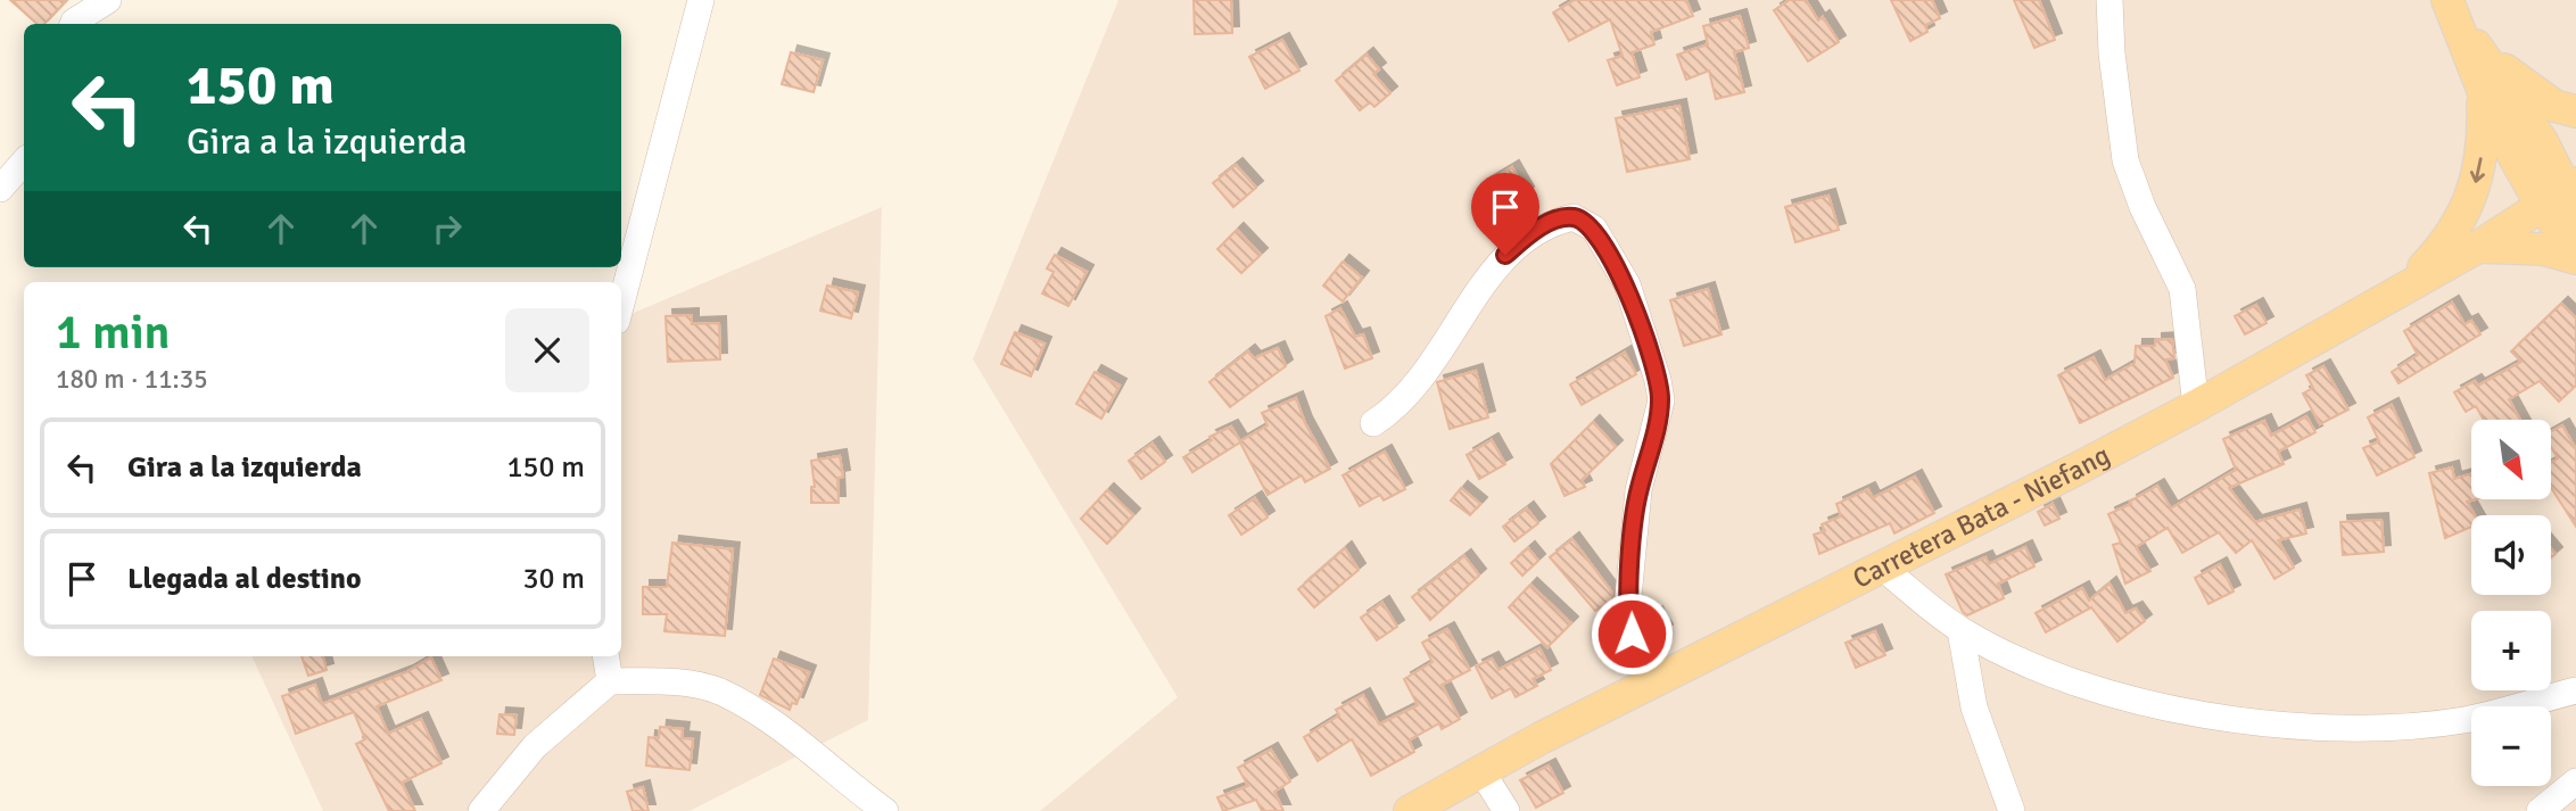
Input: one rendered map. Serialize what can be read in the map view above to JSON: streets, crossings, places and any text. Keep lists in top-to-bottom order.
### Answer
{
  "streets": {
    "main road": ["Carretera Bata - Niefang"]
  },
  "north": "bottom right",
  "page": {
    "turn": ["150 m", "Gira a la izquierda"],
    "heading": ["1 min", "180 m · 11:35"],
    "list": [
      {
        "name": "Gira a la izquierda",
        "value": "150 m"
      },
      {
        "name": "Llegada al destino",
        "value": "30 m"
      }
    ],
    "map_buttons": ["+", "−"]
  }
}
